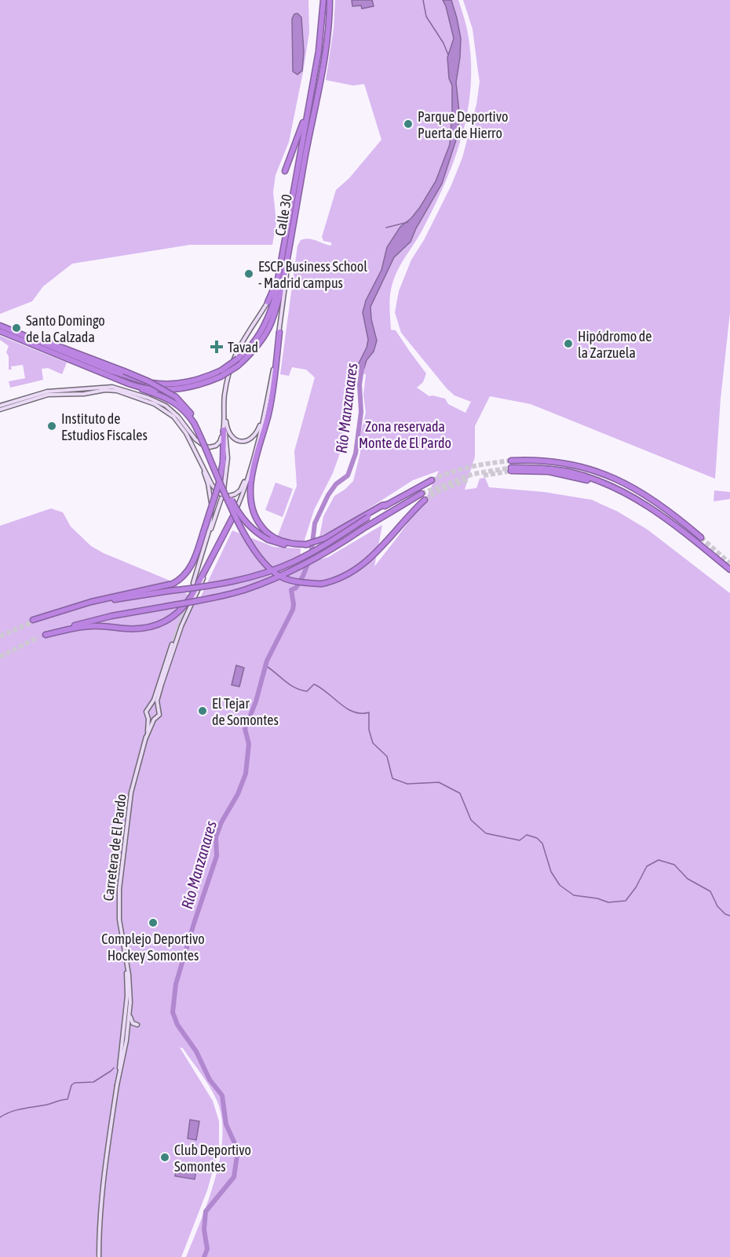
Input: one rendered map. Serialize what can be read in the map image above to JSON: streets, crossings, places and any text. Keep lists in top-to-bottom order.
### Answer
{
  "streets": {
    "highway": ["Calle 30"],
    "street": ["Carretera de El Pardo"]
  },
  "water": ["Río Manzanares"],
  "parks": ["Zona reservada Monte de El Pardo"],
  "places": {
    "other": [
      "Parque Deportivo Puerta de Hierro",
      "ESCP Business School - Madrid campus",
      "Santo Domingo de la Calzada",
      "Hipódromo de la Zarzuela",
      "Instituto de Estudios Fiscales",
      "El Tejar de Somontes",
      "Complejo Deportivo Hockey Somontes",
      "Club Deportivo Somontes"
    ],
    "health": ["Tavad"]
  }
}
